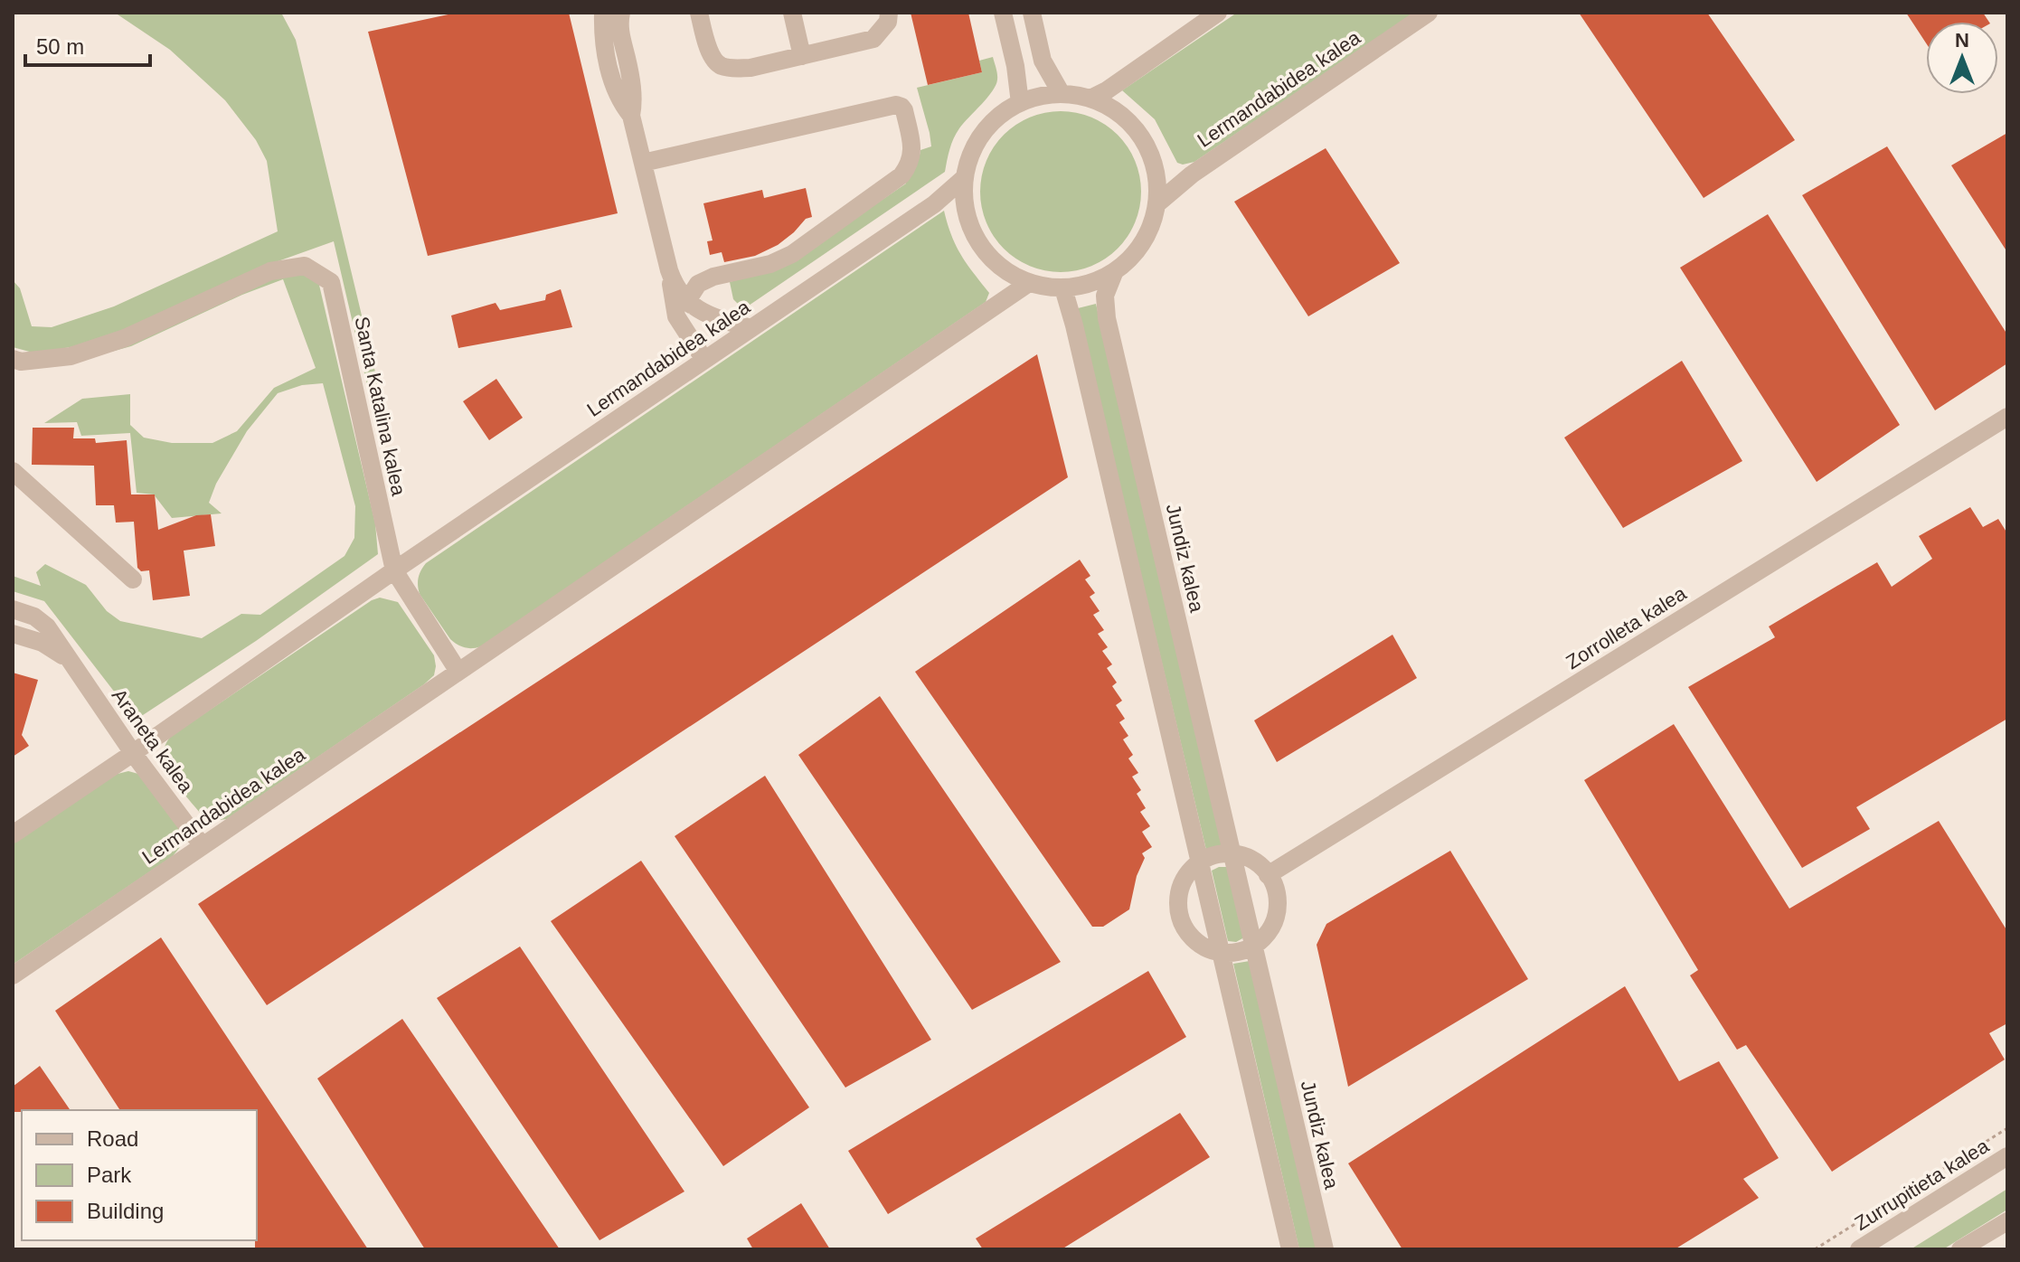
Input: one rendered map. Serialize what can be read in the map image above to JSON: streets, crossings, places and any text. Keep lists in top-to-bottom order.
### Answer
{
  "streets": {
    "street": [
      "Lermandabidea kalea",
      "Santa Katalina kalea",
      "Jundiz kalea",
      "Zorrolleta kalea",
      "Araneta kalea",
      "Zurrupitieta kalea"
    ]
  },
  "crossings": [
    ["Lermandabidea kalea", "Santa Katalina kalea"],
    ["Lermandabidea kalea", "Jundiz kalea"],
    ["Lermandabidea kalea", "Araneta kalea"]
  ],
  "legend": ["Road", "Park", "Building"],
  "scale_bar": "50 m",
  "north": "top"
}
